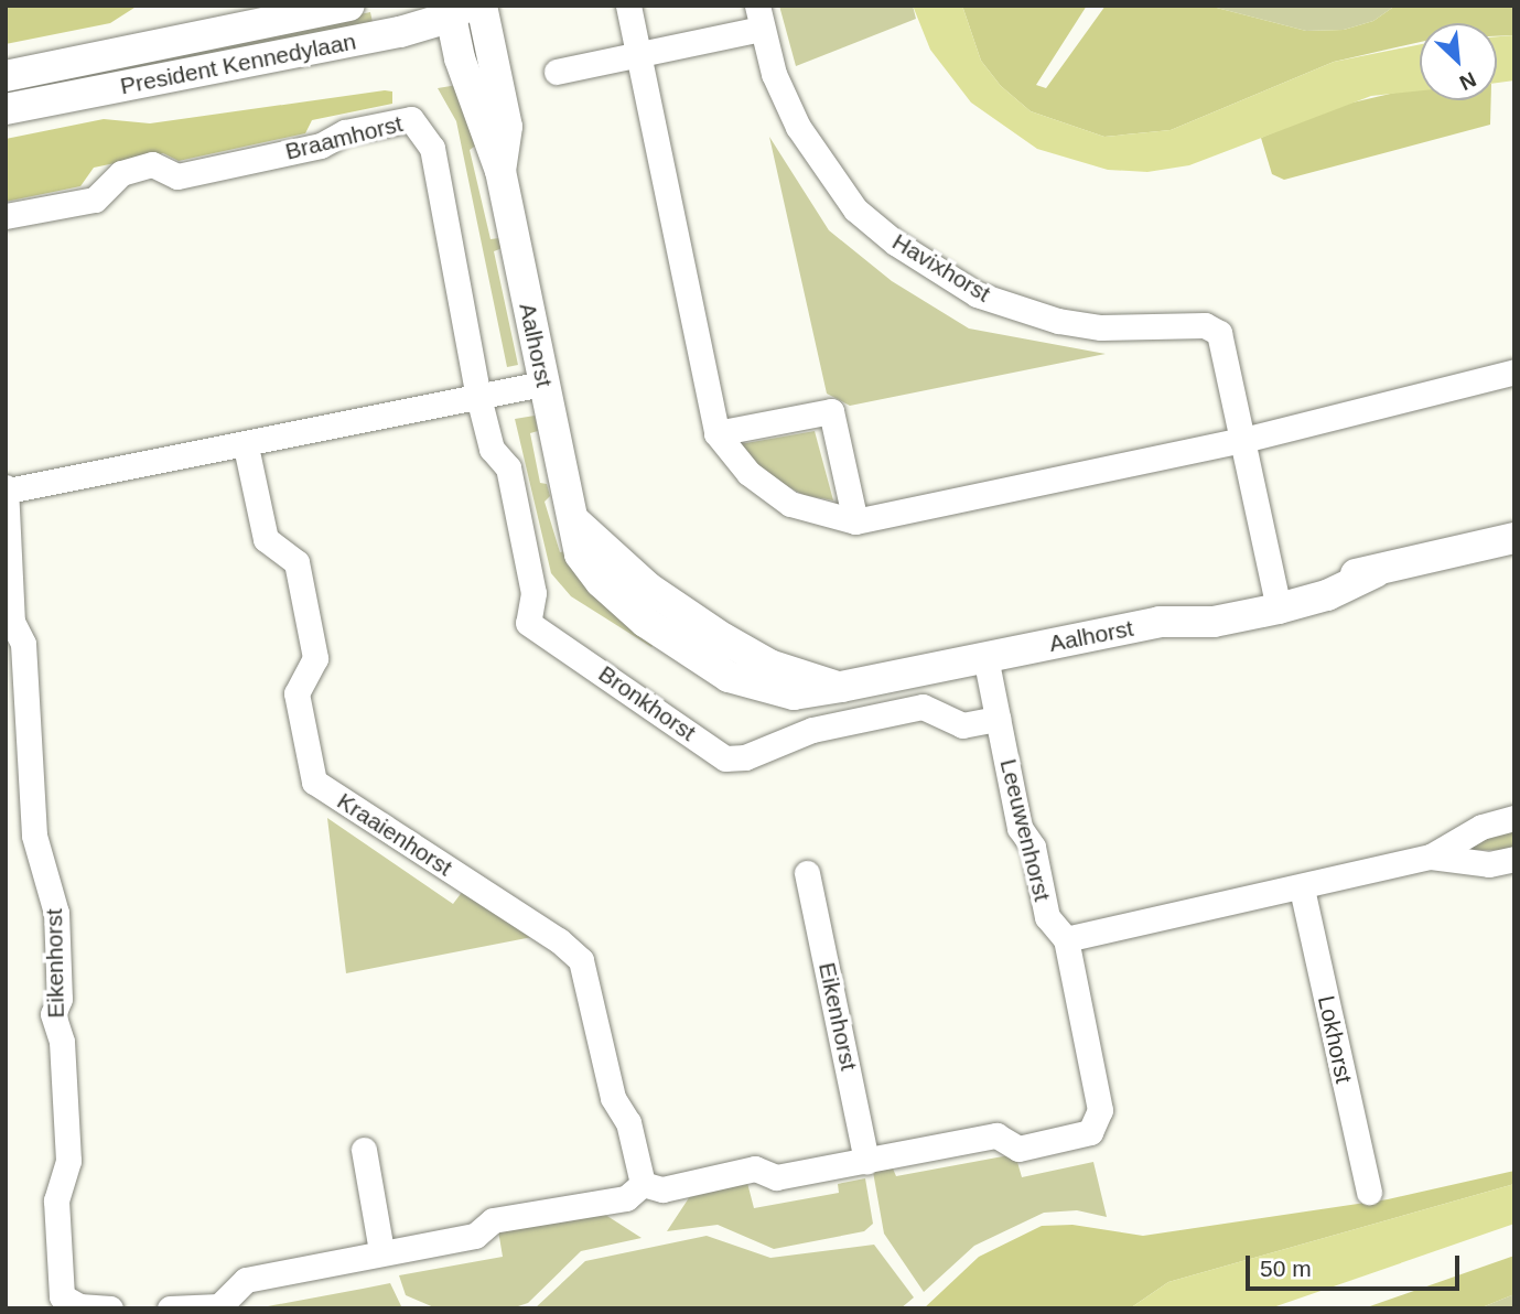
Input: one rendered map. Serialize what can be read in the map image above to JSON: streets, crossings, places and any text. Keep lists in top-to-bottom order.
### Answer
{
  "streets": {
    "street": [
      "President Kennedylaan",
      "Braamhorst",
      "Havixhorst",
      "Aalhorst",
      "Bronkhorst",
      "Leeuwenhorst",
      "Kraaienhorst",
      "Eikenhorst",
      "Lokhorst"
    ]
  },
  "crossings": [
    ["President Kennedylaan", "Aalhorst"],
    ["Braamhorst", "Bronkhorst"],
    ["Havixhorst", "Aalhorst"],
    ["Aalhorst", "Leeuwenhorst"],
    ["Bronkhorst", "Leeuwenhorst"],
    ["Leeuwenhorst", "Eikenhorst"]
  ],
  "scale_bar": "50 m",
  "north": "bottom right"
}
